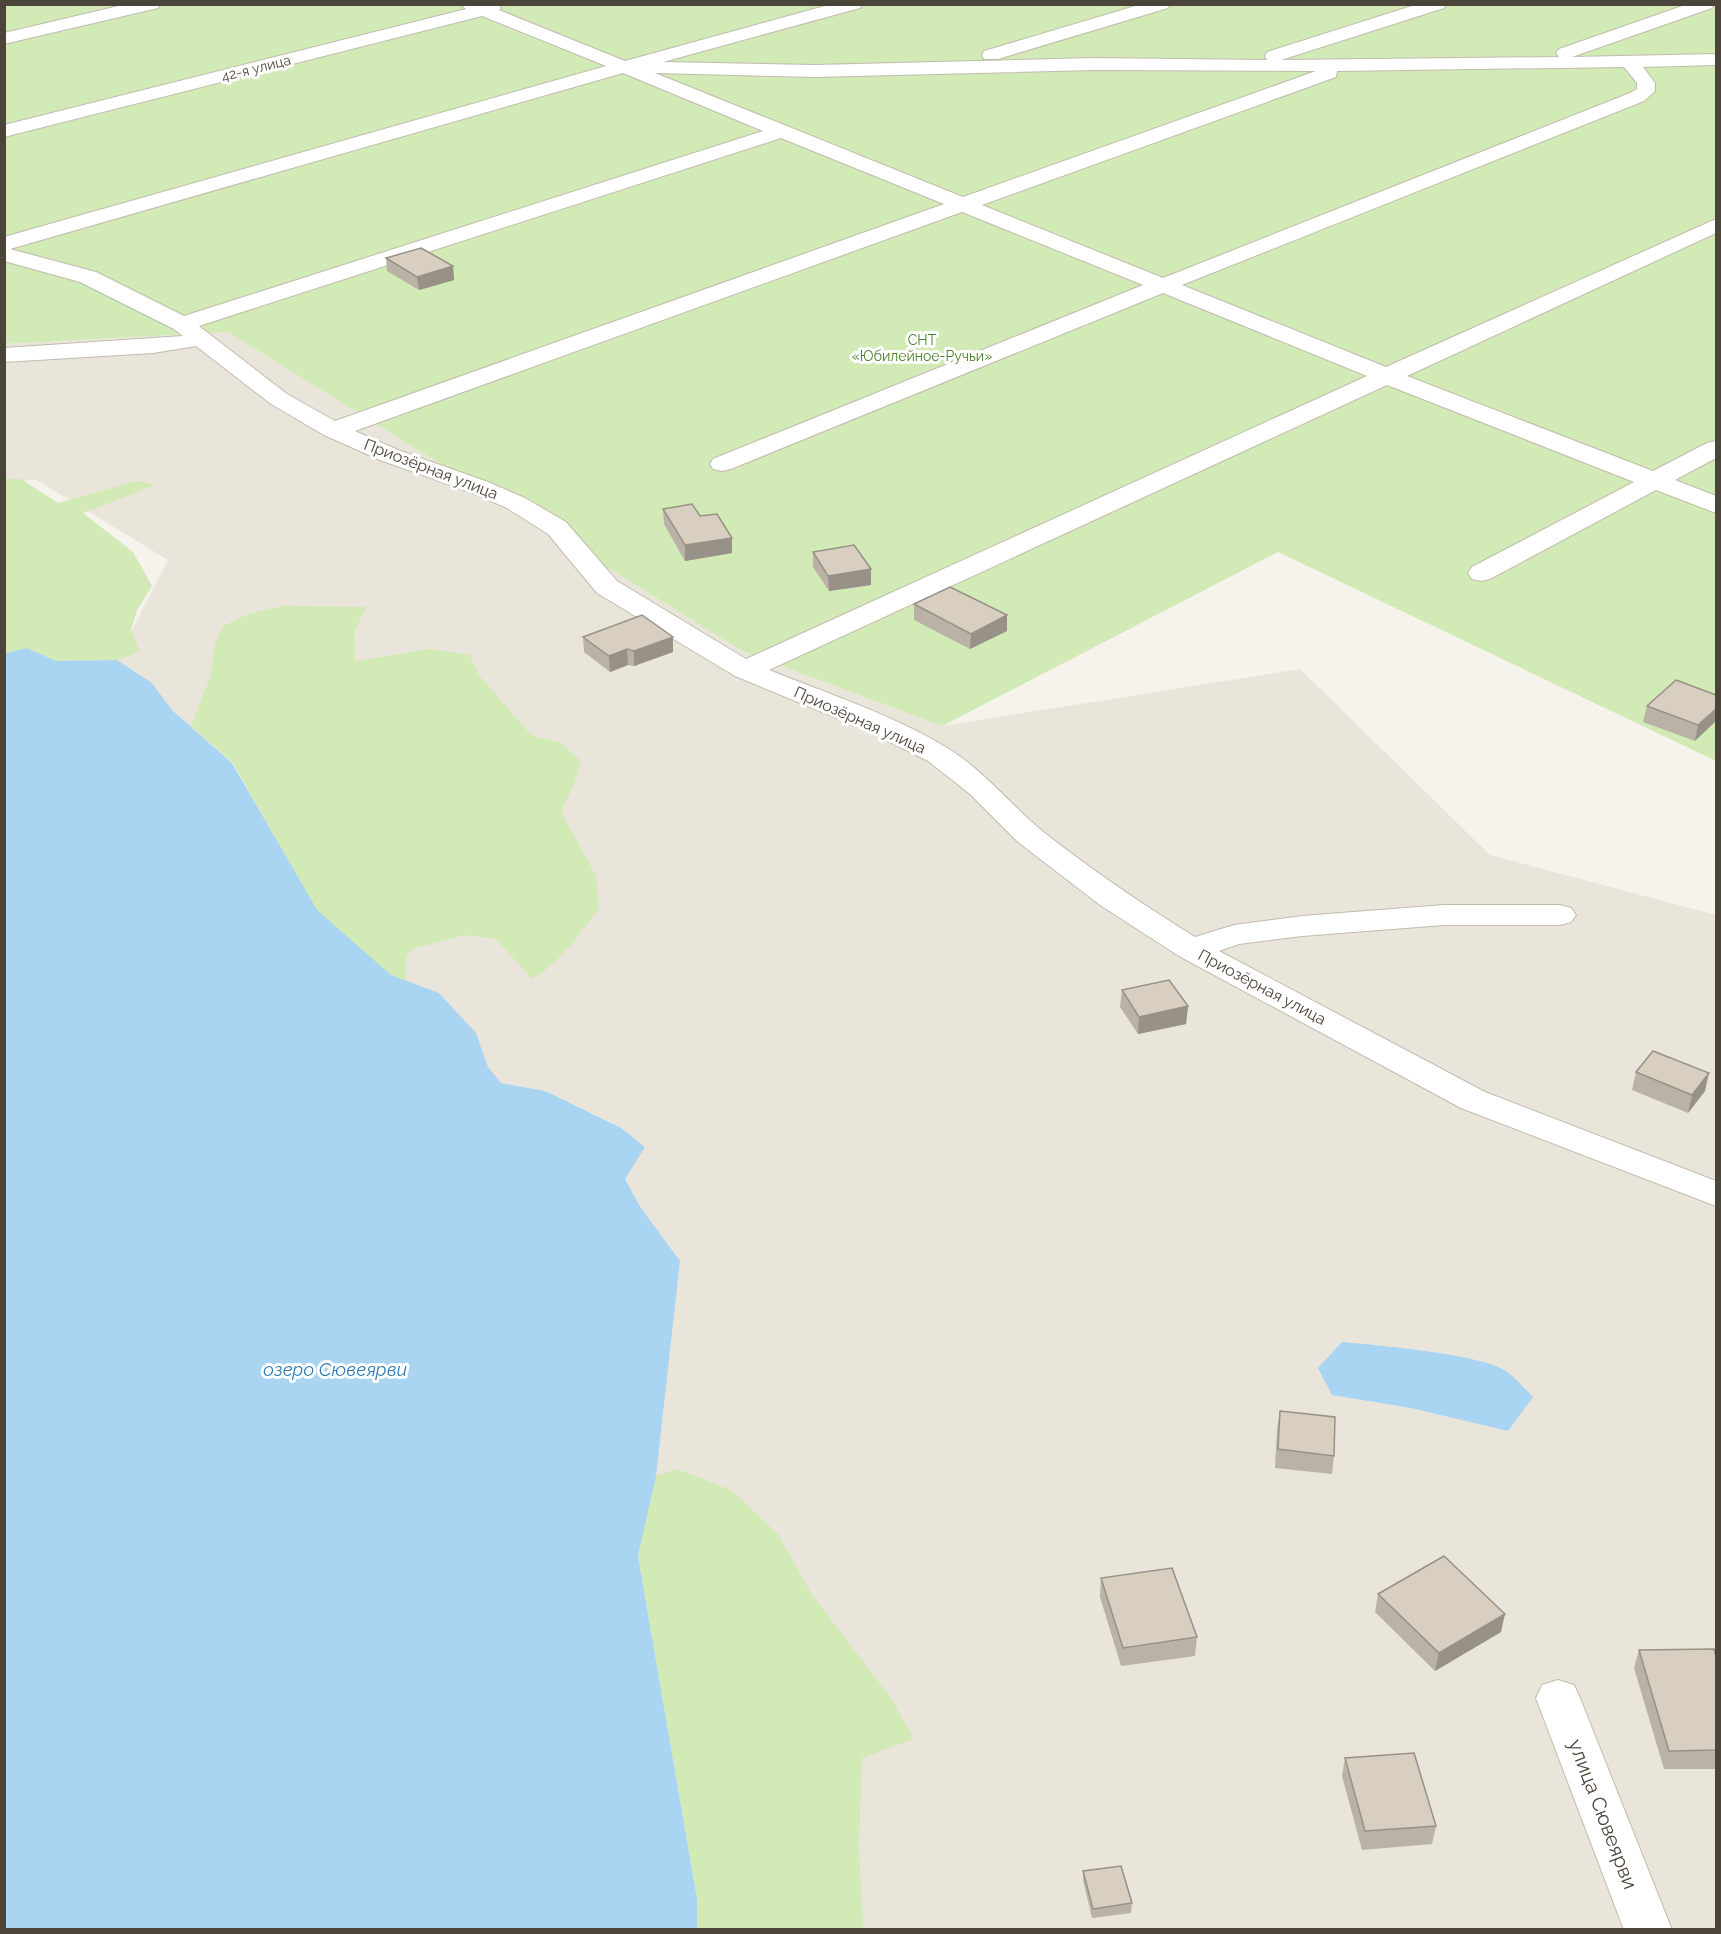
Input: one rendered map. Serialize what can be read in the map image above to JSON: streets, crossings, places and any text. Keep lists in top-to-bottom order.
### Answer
{
  "streets": {
    "street": ["42-я улица", "Приозёрная улица", "улица Сювеярви"]
  },
  "water": ["озеро Сювеярви"],
  "parks": ["СНТ «Юбилейное-Ручьи»"]
}
